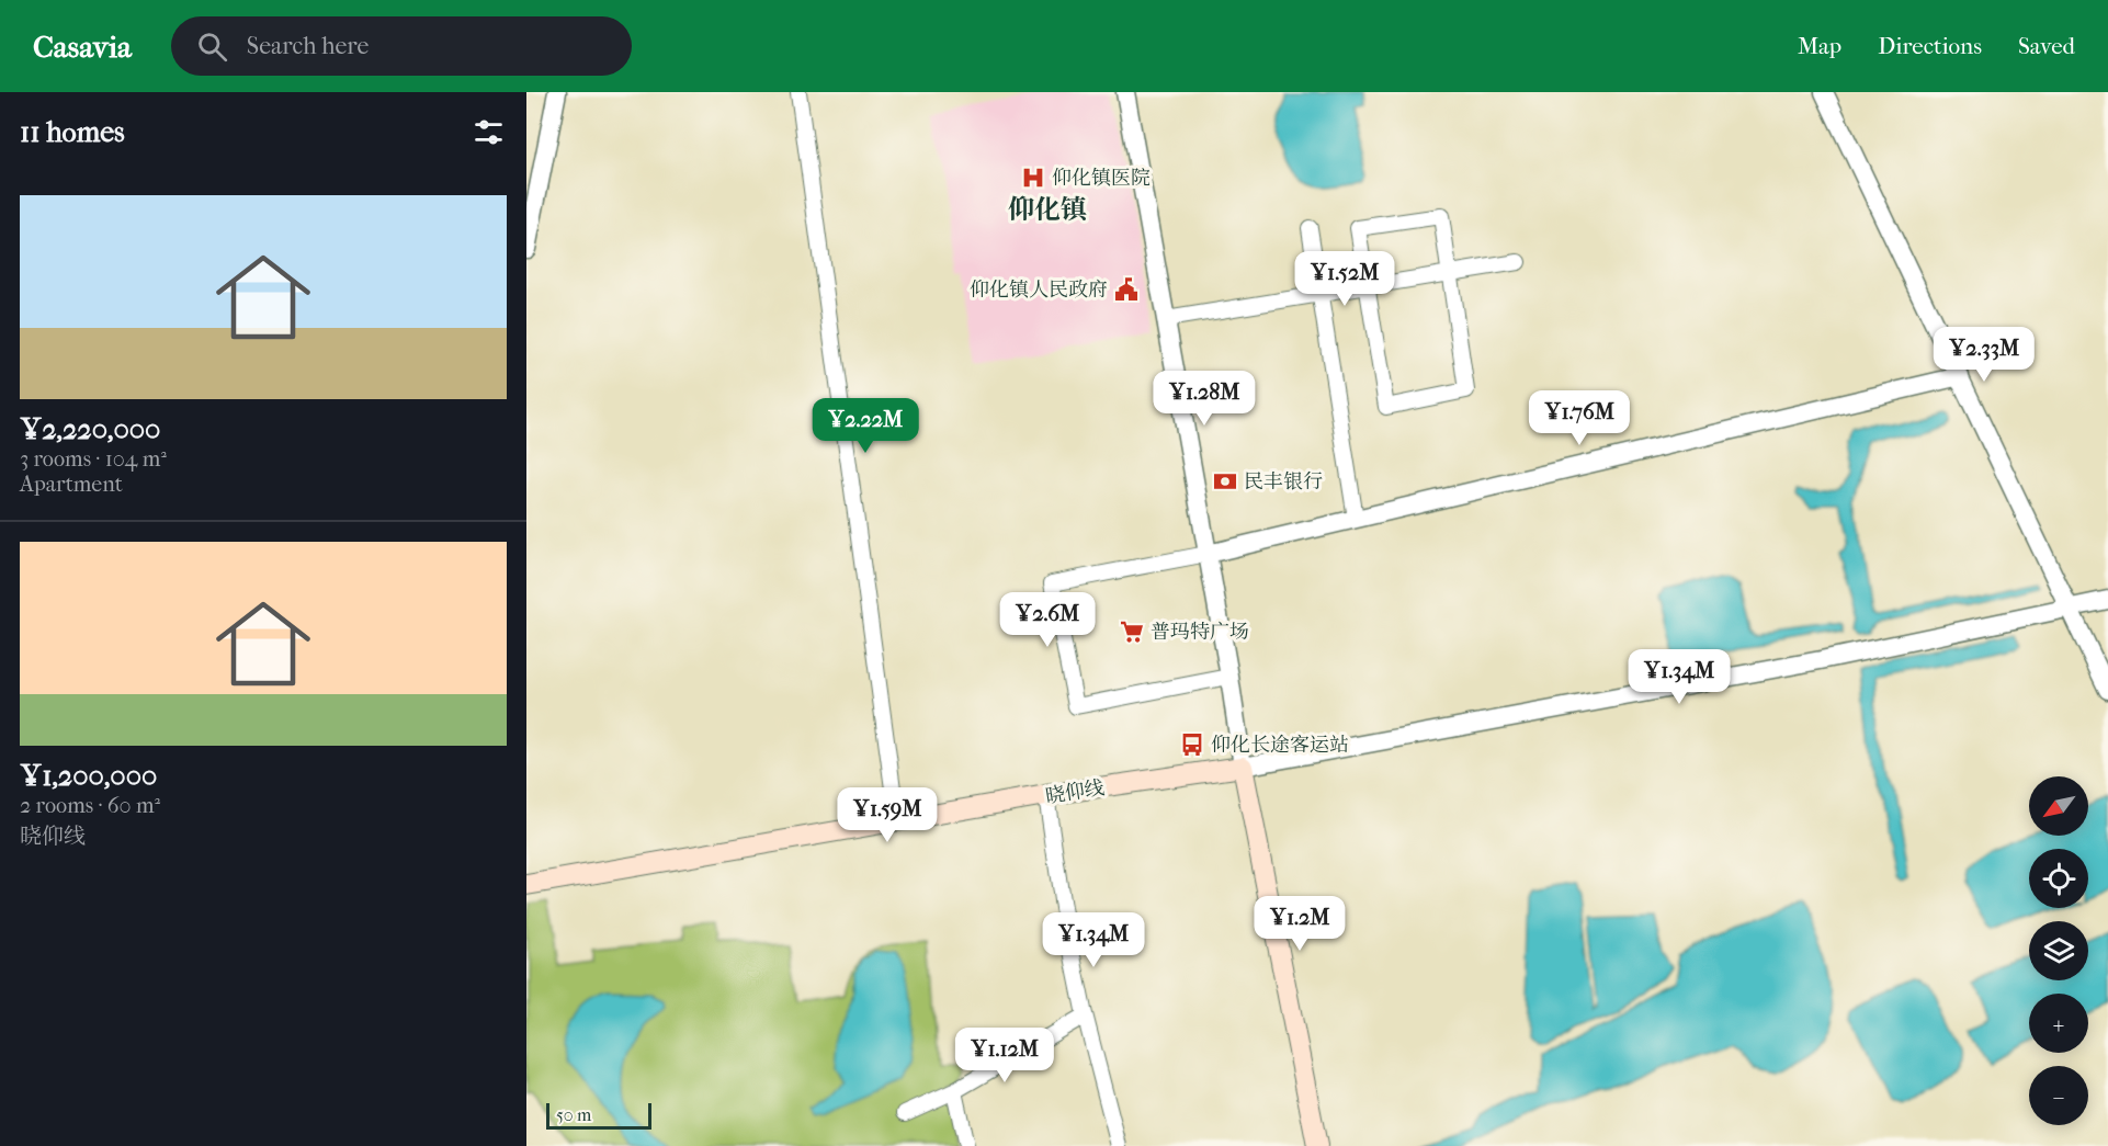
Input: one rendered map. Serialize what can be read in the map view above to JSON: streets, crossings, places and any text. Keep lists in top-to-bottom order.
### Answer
{
  "streets": {
    "main road": ["晓仰线"]
  },
  "districts": ["仰化镇"],
  "places": {
    "hospital": ["仰化镇医院"],
    "public building": ["仰化镇人民政府"],
    "bank": ["民丰银行"],
    "supermarket": ["普玛特广场"],
    "bus stop": ["仰化长途客运站"]
  },
  "scale_bar": "50 m",
  "north": "bottom left",
  "page": {
    "header": "Casavia",
    "search": "Search here",
    "nav": ["Map", "Directions", "Saved"],
    "heading": "11 homes",
    "list": [
      {
        "name": "¥2,220,000",
        "note": "3 rooms · 104 m² · Apartment"
      },
      {
        "name": "¥1,200,000",
        "note": "2 rooms · 60 m² · 晓仰线"
      }
    ],
    "price": [
      "¥1.52M",
      "¥2.33M",
      "¥1.28M",
      "¥1.76M",
      "¥2.22M",
      "¥2.6M",
      "¥1.34M",
      "¥1.59M",
      "¥1.2M",
      "¥1.34M",
      "¥1.12M"
    ],
    "map_buttons": ["+", "−"],
    "scale": "50 m"
  }
}
